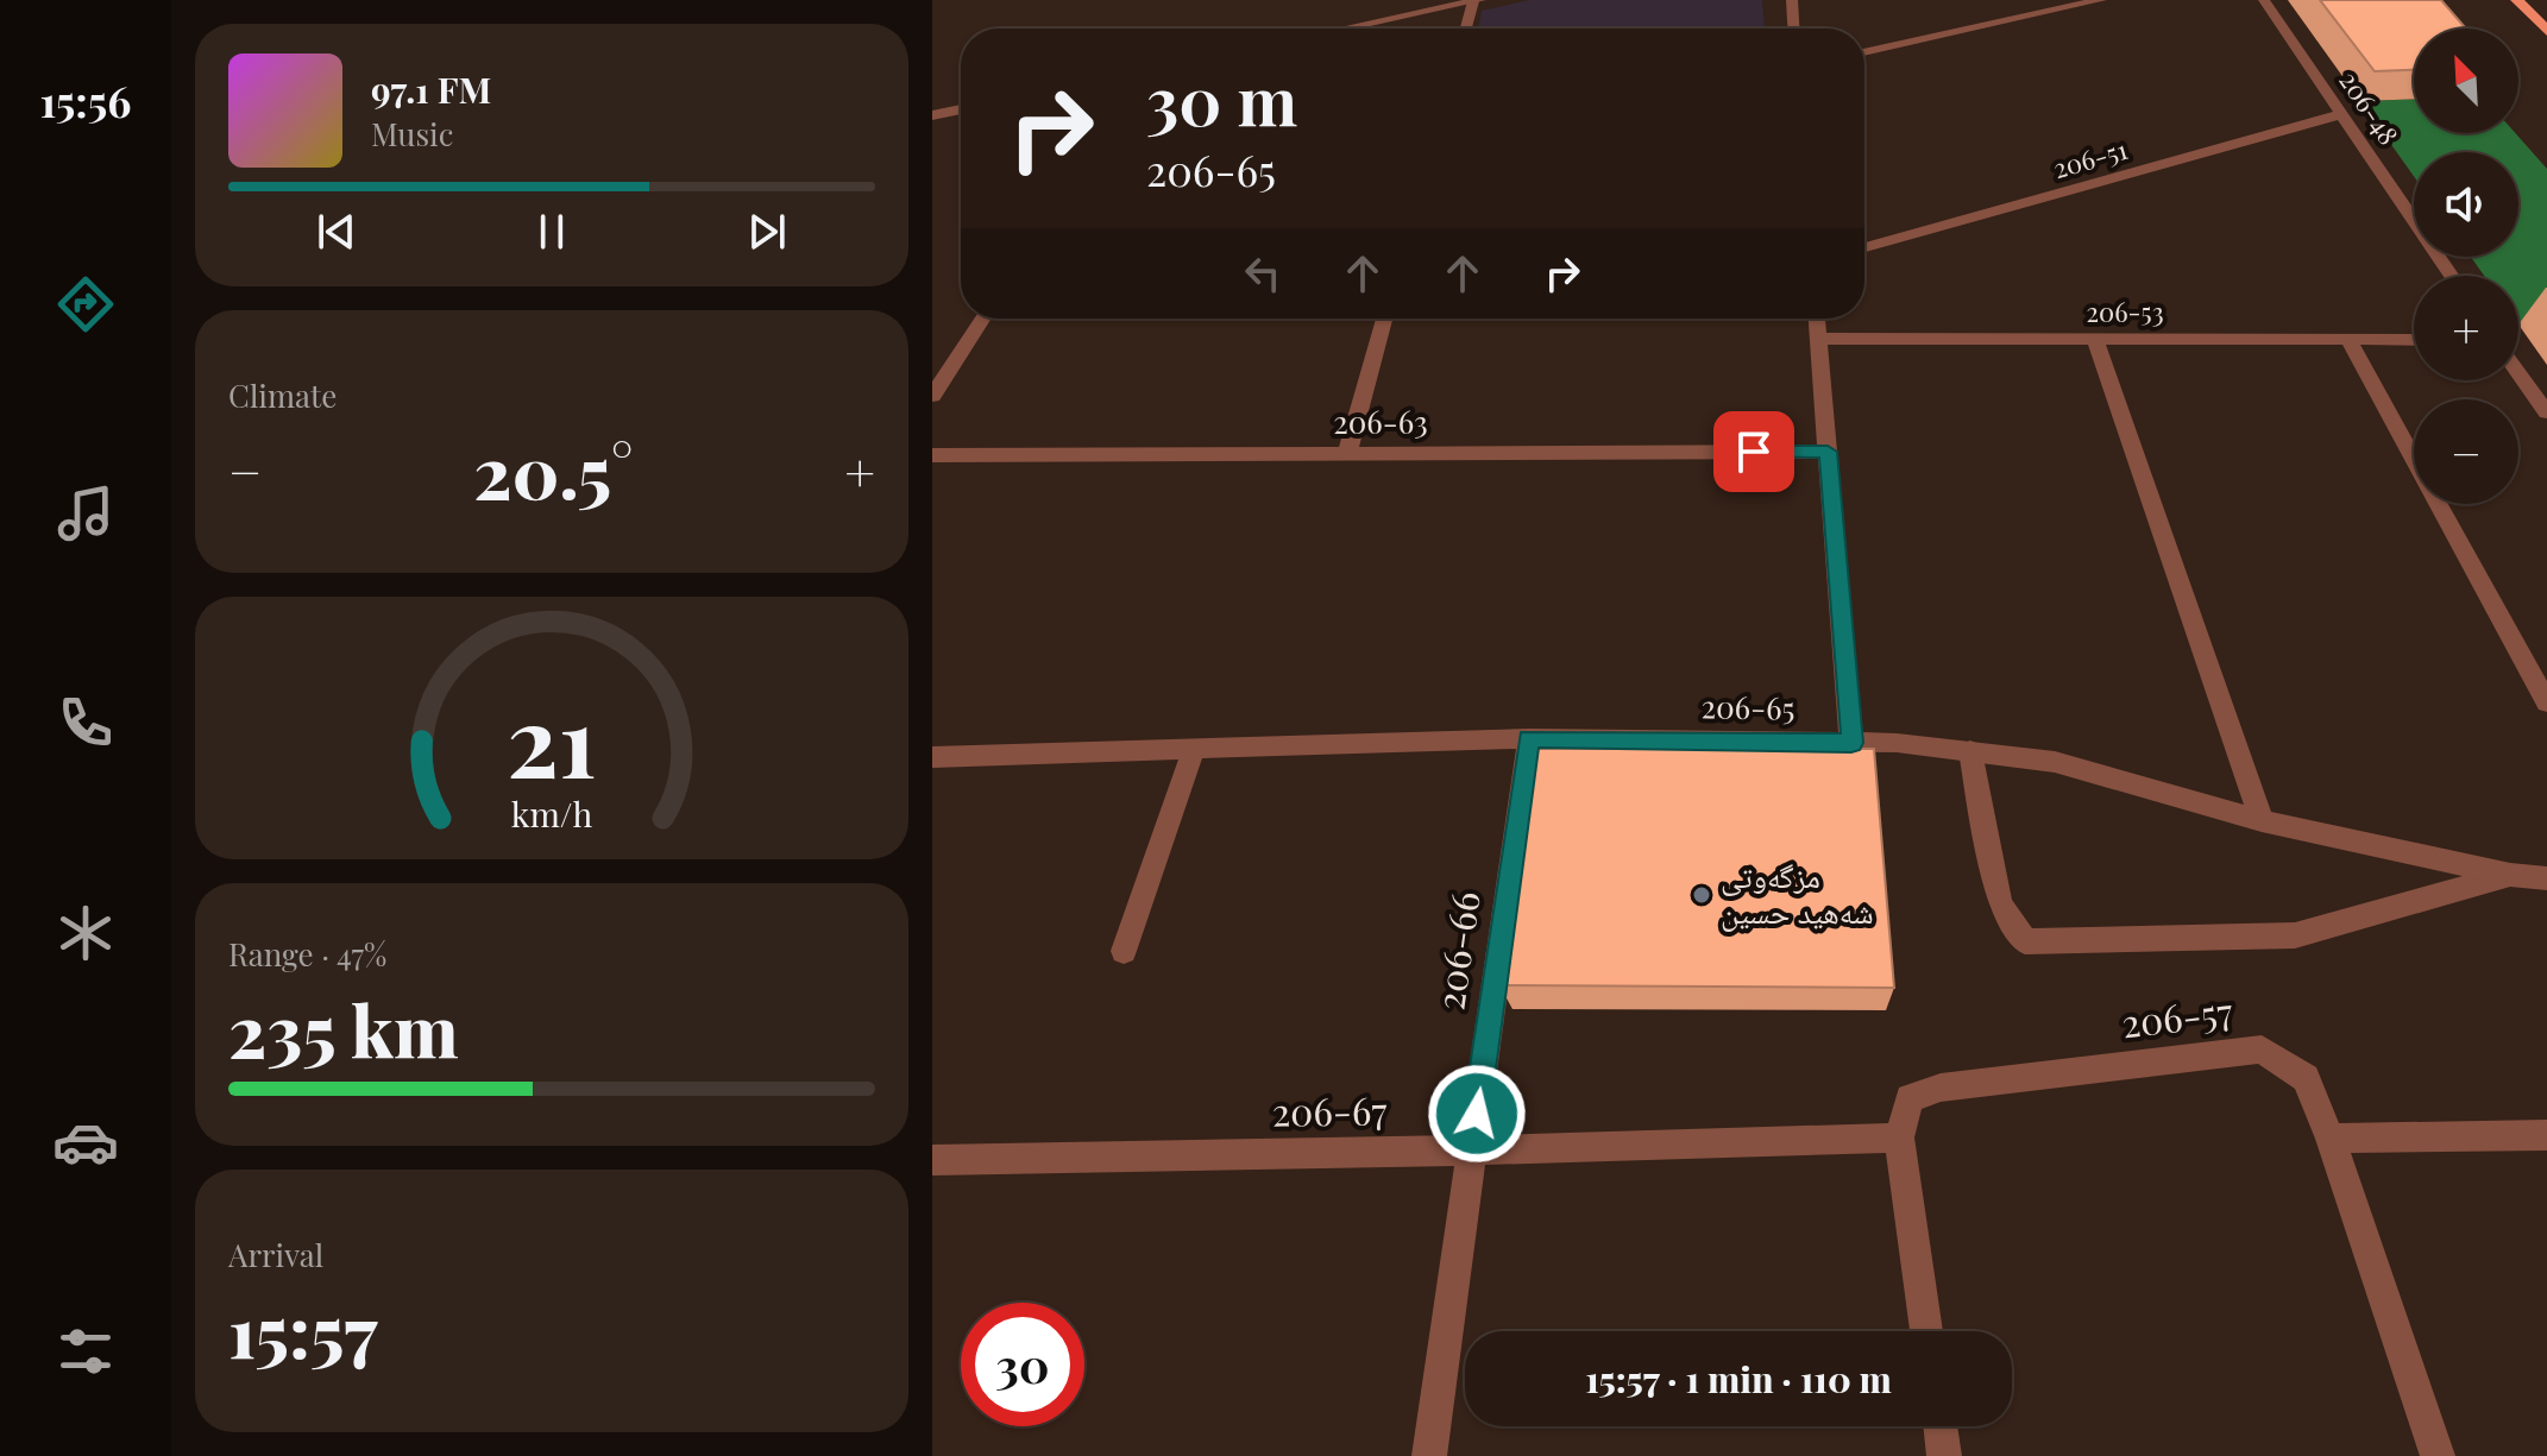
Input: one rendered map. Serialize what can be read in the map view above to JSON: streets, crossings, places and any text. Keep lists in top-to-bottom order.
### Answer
{
  "streets": {
    "street": [
      "206-48",
      "206-51",
      "206-53",
      "206-63",
      "206-65",
      "206-66",
      "206-57",
      "206-67"
    ]
  },
  "crossings": [
    ["206-48", "206-51"],
    ["206-65", "206-66"],
    ["206-66", "206-67"],
    ["206-57", "206-67"]
  ],
  "places": ["مزگەوتی شەهید حسين"],
  "north": "top left",
  "page": {
    "tabs": "15:56",
    "map_buttons": ["+", "−"],
    "turn": ["30 m", "206-65"],
    "song": ["97.1 FM", "Music"],
    "tile": [
      "Climate",
      ["Range · 47%", "235 km"],
      ["Arrival", "15:57"]
    ],
    "heat": ["−", "20.5°", "+"],
    "limit": "30",
    "trip": "15:57 · 1 min · 110 m",
    "gauge": ["21", "km/h"]
  }
}
